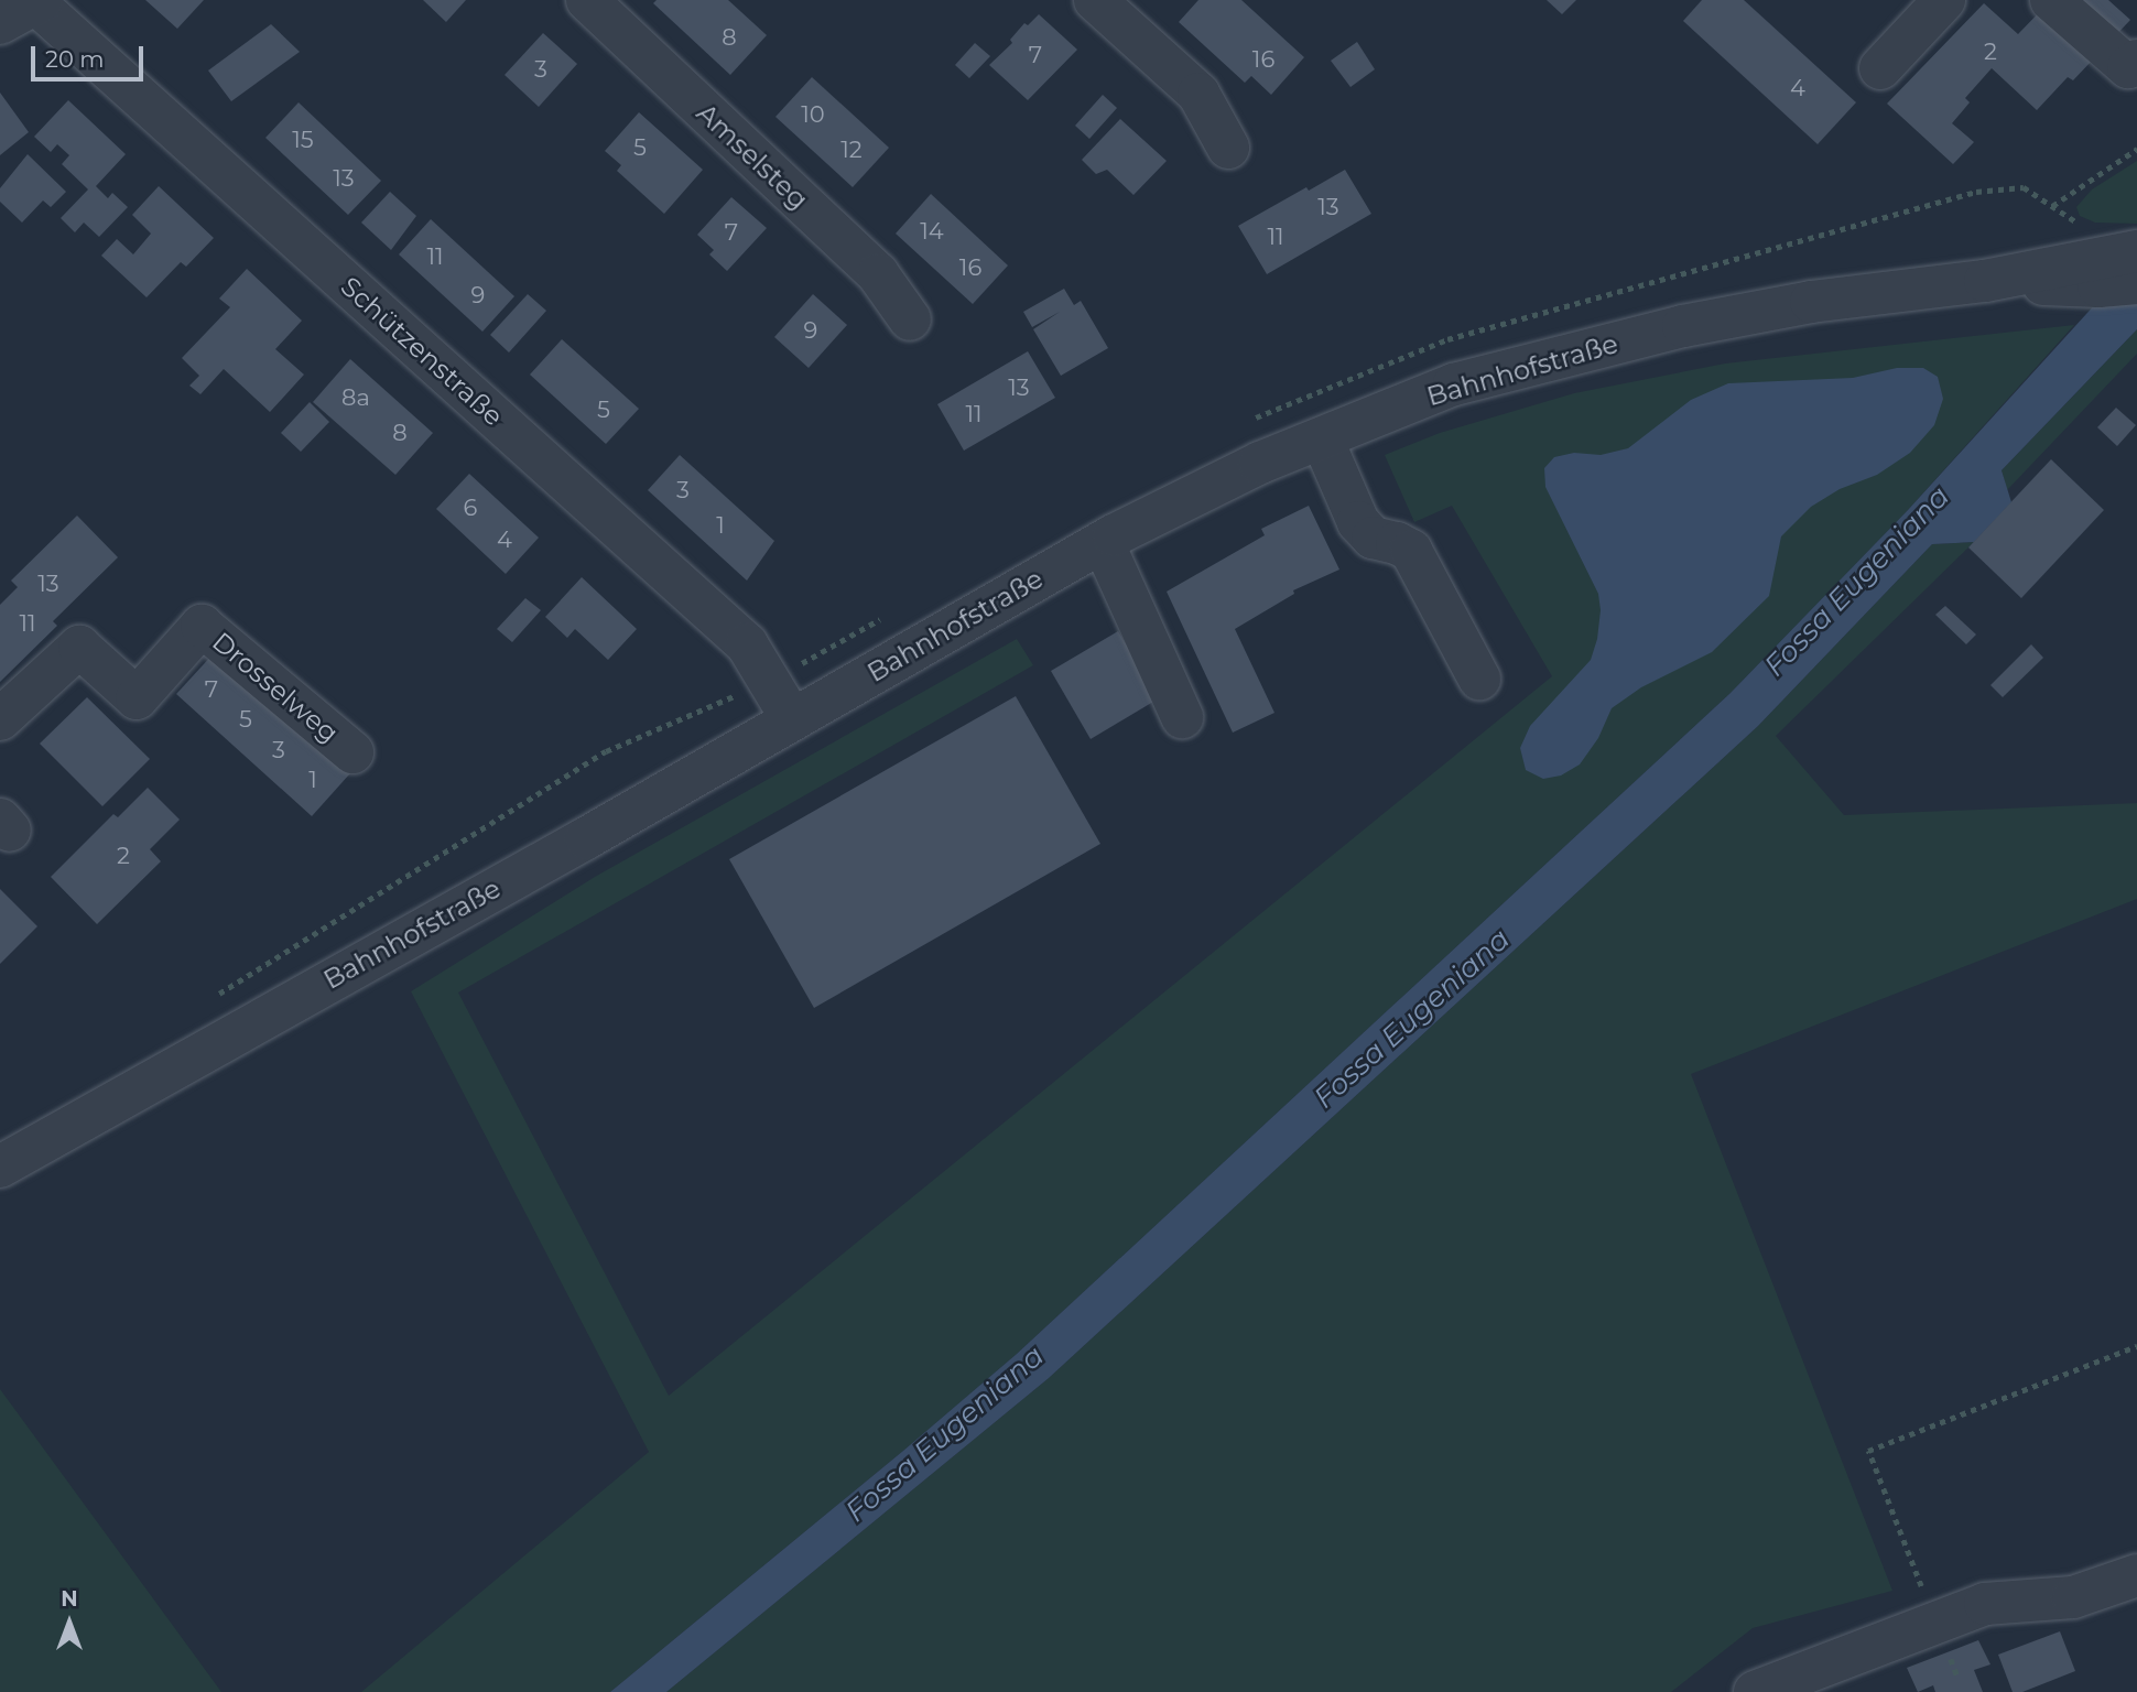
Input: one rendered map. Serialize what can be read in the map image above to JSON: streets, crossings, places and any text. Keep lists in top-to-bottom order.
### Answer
{
  "streets": {
    "street": [
      "Amselsteg",
      "Schützenstraße",
      "Bahnhofstraße",
      "Drosselweg"
    ]
  },
  "crossings": [
    ["Schützenstraße", "Bahnhofstraße"]
  ],
  "water": ["Fossa Eugeniana"],
  "house_numbers": [
    "8",
    "2",
    "7",
    "16",
    "3",
    "4",
    "10",
    "15",
    "5",
    "12",
    "13",
    "13",
    "14",
    "7",
    "11",
    "11",
    "16",
    "9",
    "9",
    "13",
    "8a",
    "5",
    "11",
    "8",
    "3",
    "6",
    "1",
    "4",
    "13",
    "11",
    "7",
    "5",
    "3",
    "1",
    "2"
  ],
  "scale_bar": "20 m",
  "north": "top"
}
